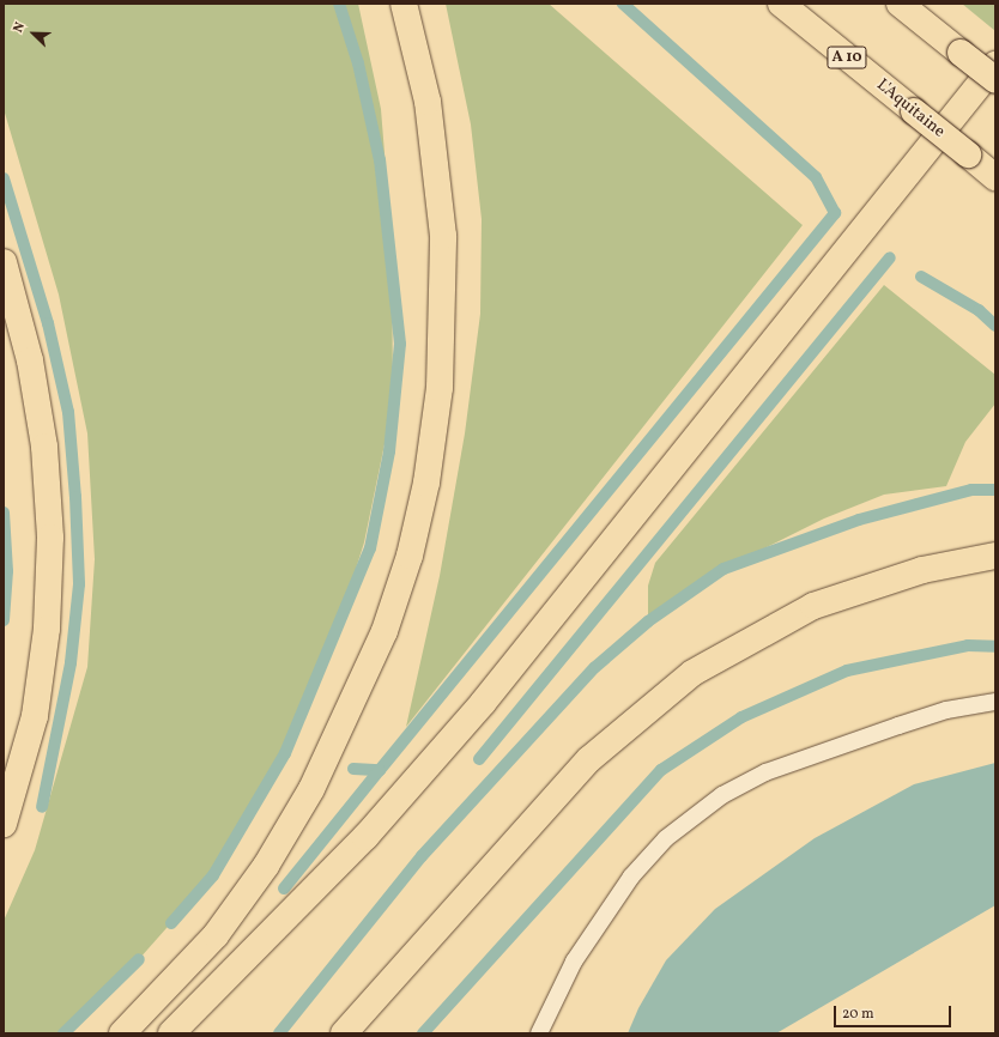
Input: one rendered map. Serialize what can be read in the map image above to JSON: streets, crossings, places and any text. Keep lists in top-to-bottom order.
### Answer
{
  "streets": {
    "highway": ["A 10", "L'Aquitaine"]
  },
  "scale_bar": "20 m",
  "north": "top left"
}
